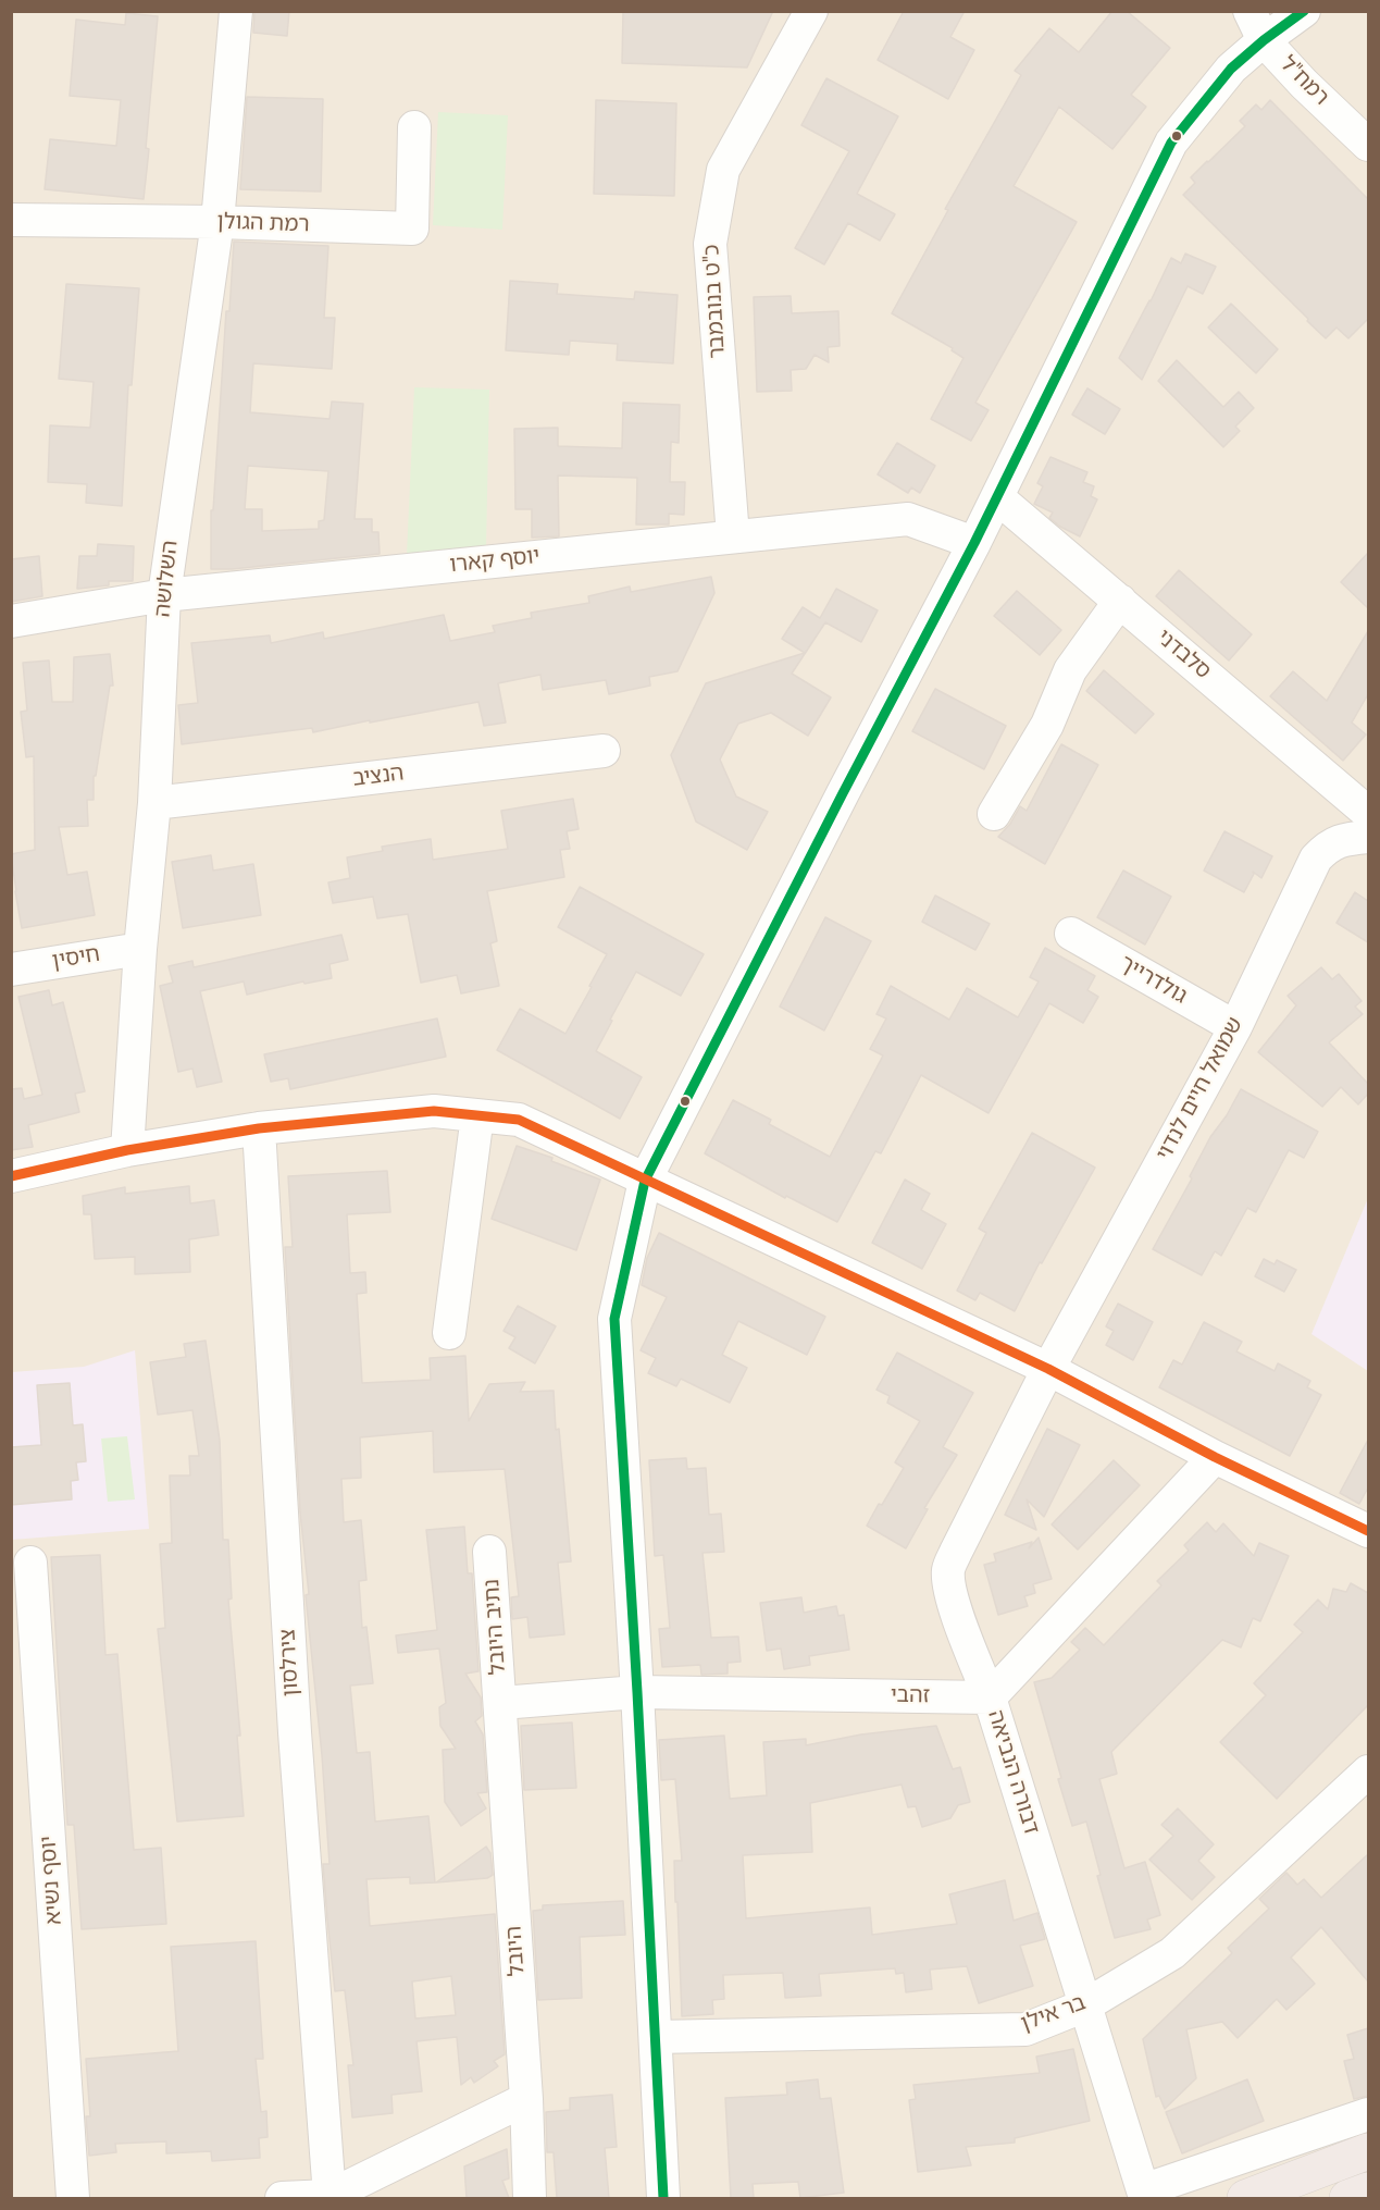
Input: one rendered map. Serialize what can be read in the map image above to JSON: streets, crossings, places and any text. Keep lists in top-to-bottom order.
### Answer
{
  "streets": {
    "street": [
      "רמח\"ל",
      "רמת הגולן",
      "כ\"ט בנובמבר",
      "יוסף קארו",
      "השלושה",
      "סלבדני",
      "הנציב",
      "חיסין",
      "גולדרייך",
      "שמואל חיים לנדוי",
      "נתיב היובל",
      "צירלסון",
      "זהבי",
      "דבורה הנביאה",
      "יוסף נשיא",
      "היובל",
      "בר אילן"
    ]
  },
  "crossings": [
    ["רמת הגולן", "השלושה"],
    ["כ\"ט בנובמבר", "יוסף קארו"],
    ["יוסף קארו", "השלושה"],
    ["השלושה", "הנציב"],
    ["השלושה", "חיסין"],
    ["גולדרייך", "שמואל חיים לנדוי"],
    ["שמואל חיים לנדוי", "דבורה הנביאה"],
    ["נתיב היובל", "זהבי"],
    ["נתיב היובל", "היובל"],
    ["זהבי", "דבורה הנביאה"],
    ["זהבי", "היובל"],
    ["דבורה הנביאה", "בר אילן"]
  ]
}
